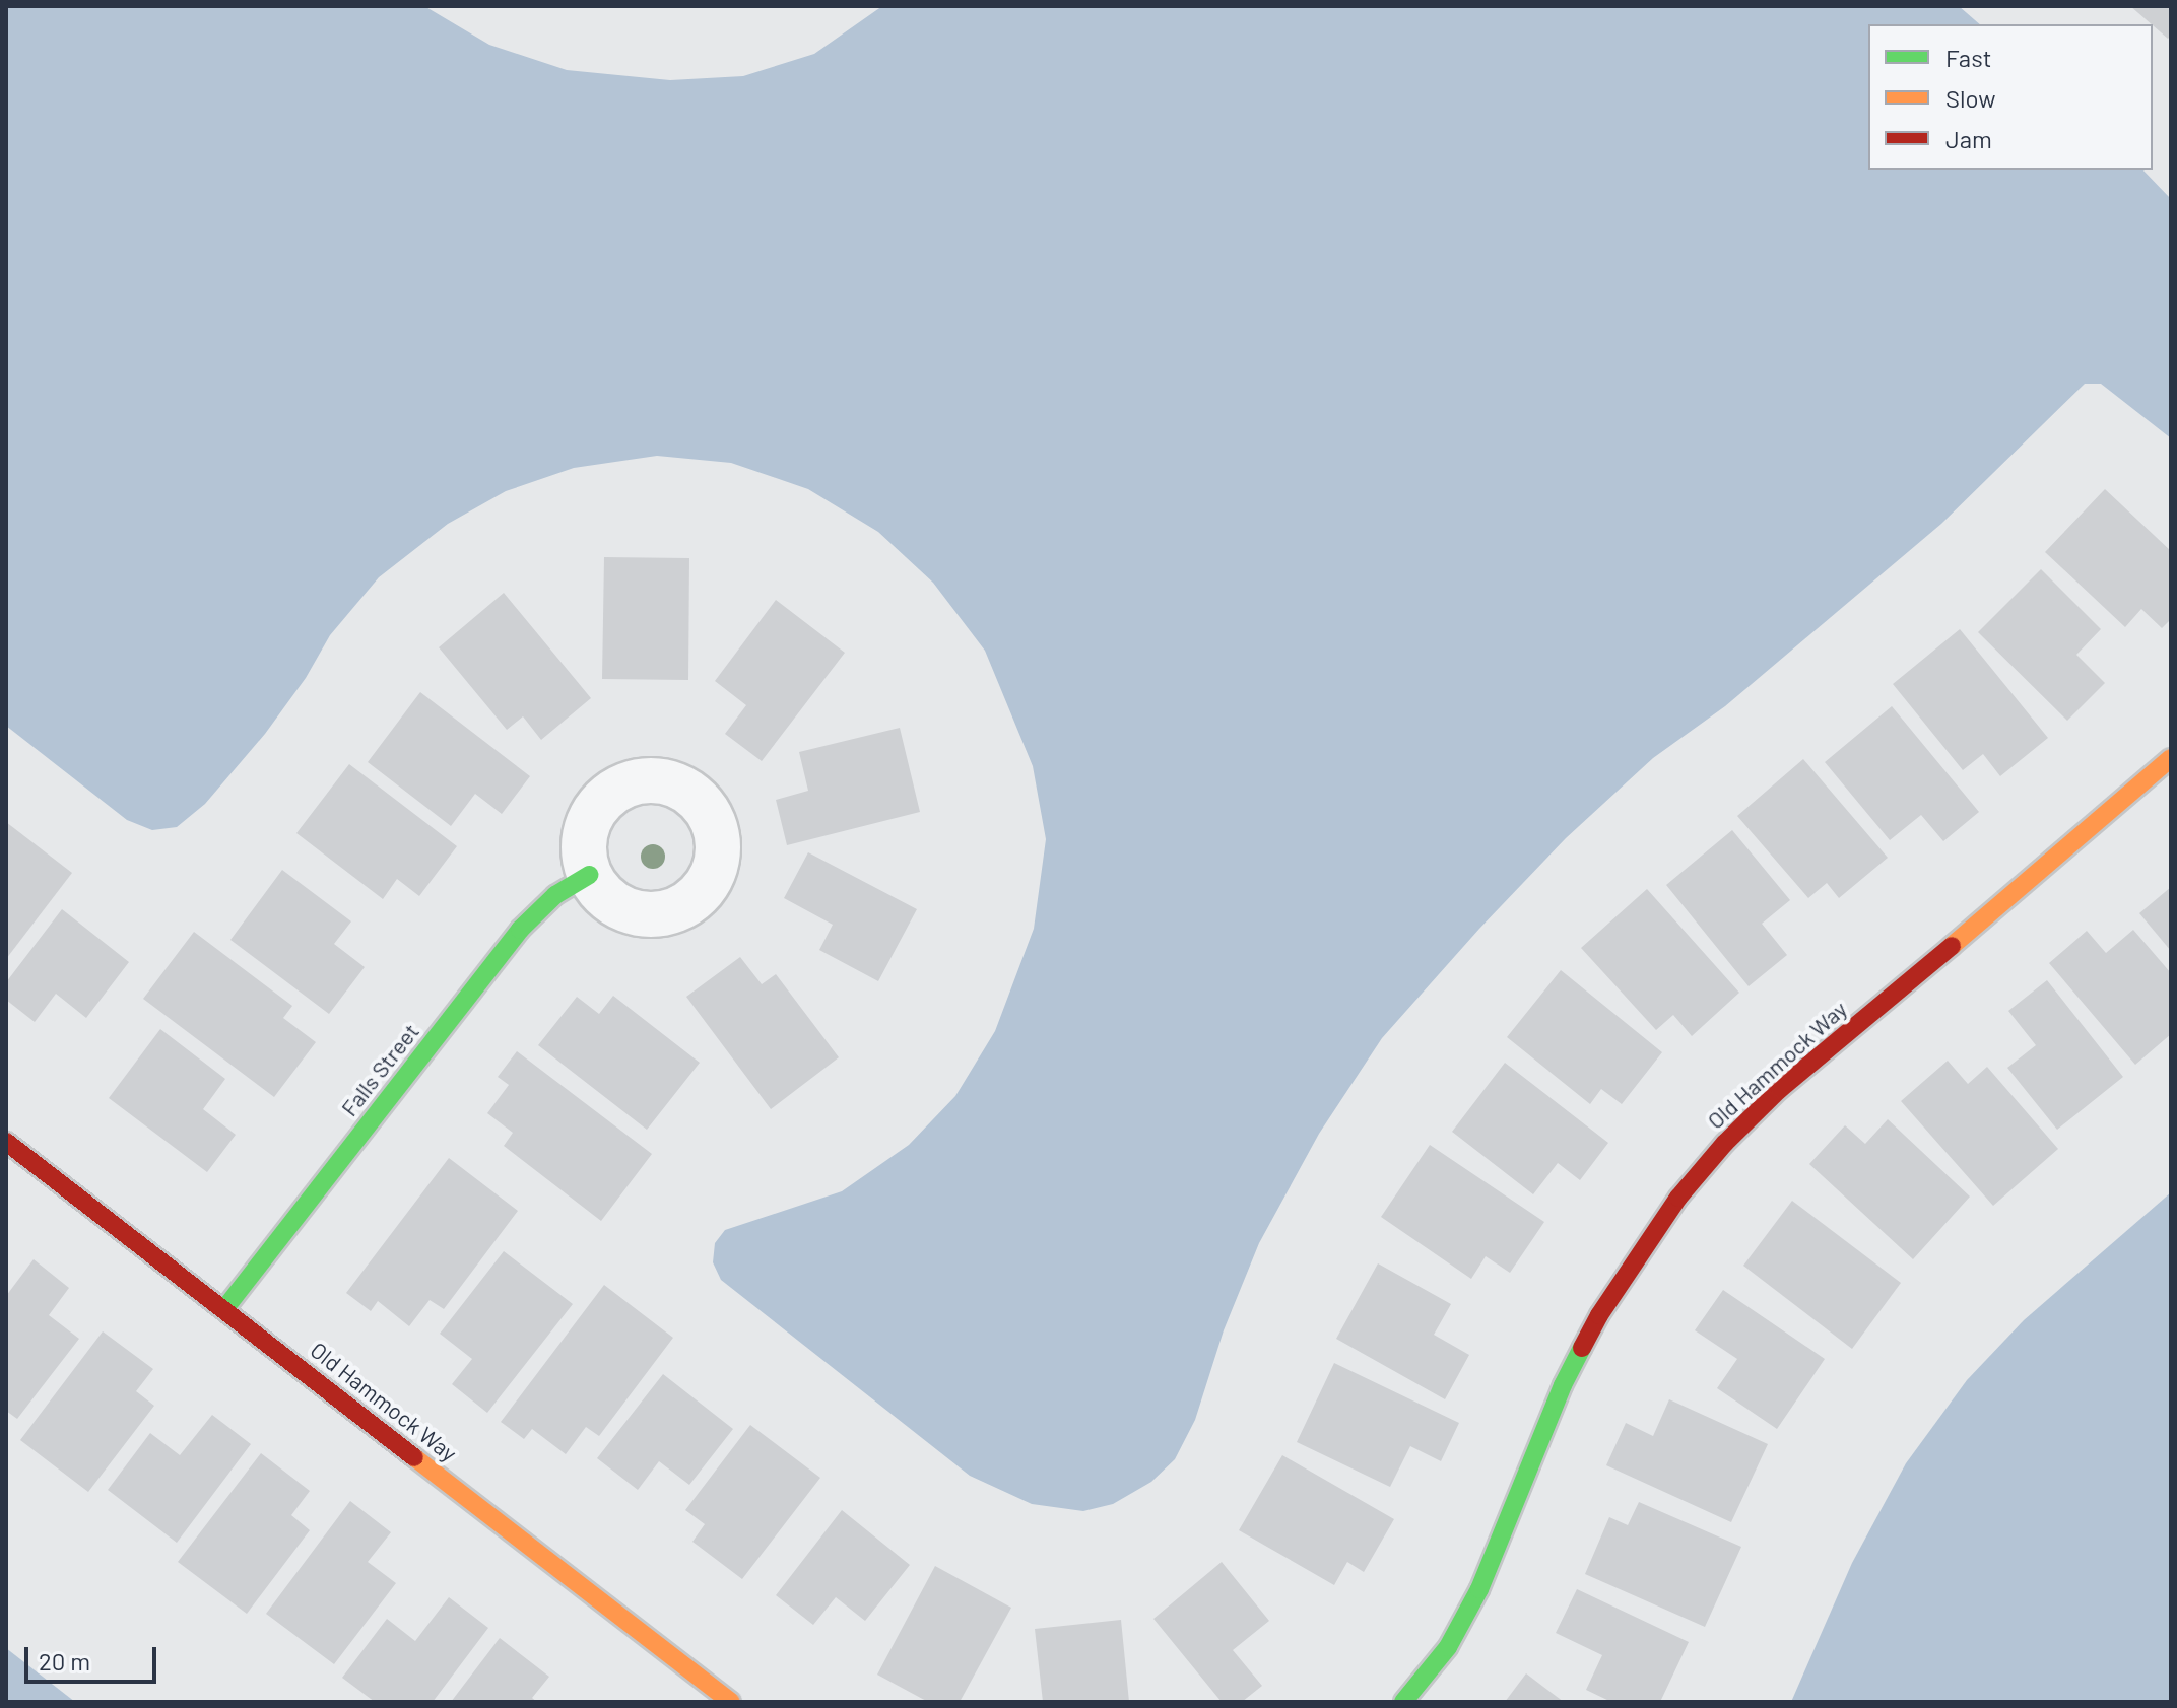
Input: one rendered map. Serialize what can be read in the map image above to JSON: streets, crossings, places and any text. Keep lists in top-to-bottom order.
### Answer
{
  "streets": {
    "street": ["Old Hammock Way", "Falls Street"]
  },
  "crossings": [
    ["Old Hammock Way", "Falls Street"]
  ],
  "legend": ["Fast", "Slow", "Jam"],
  "scale_bar": "20 m"
}
